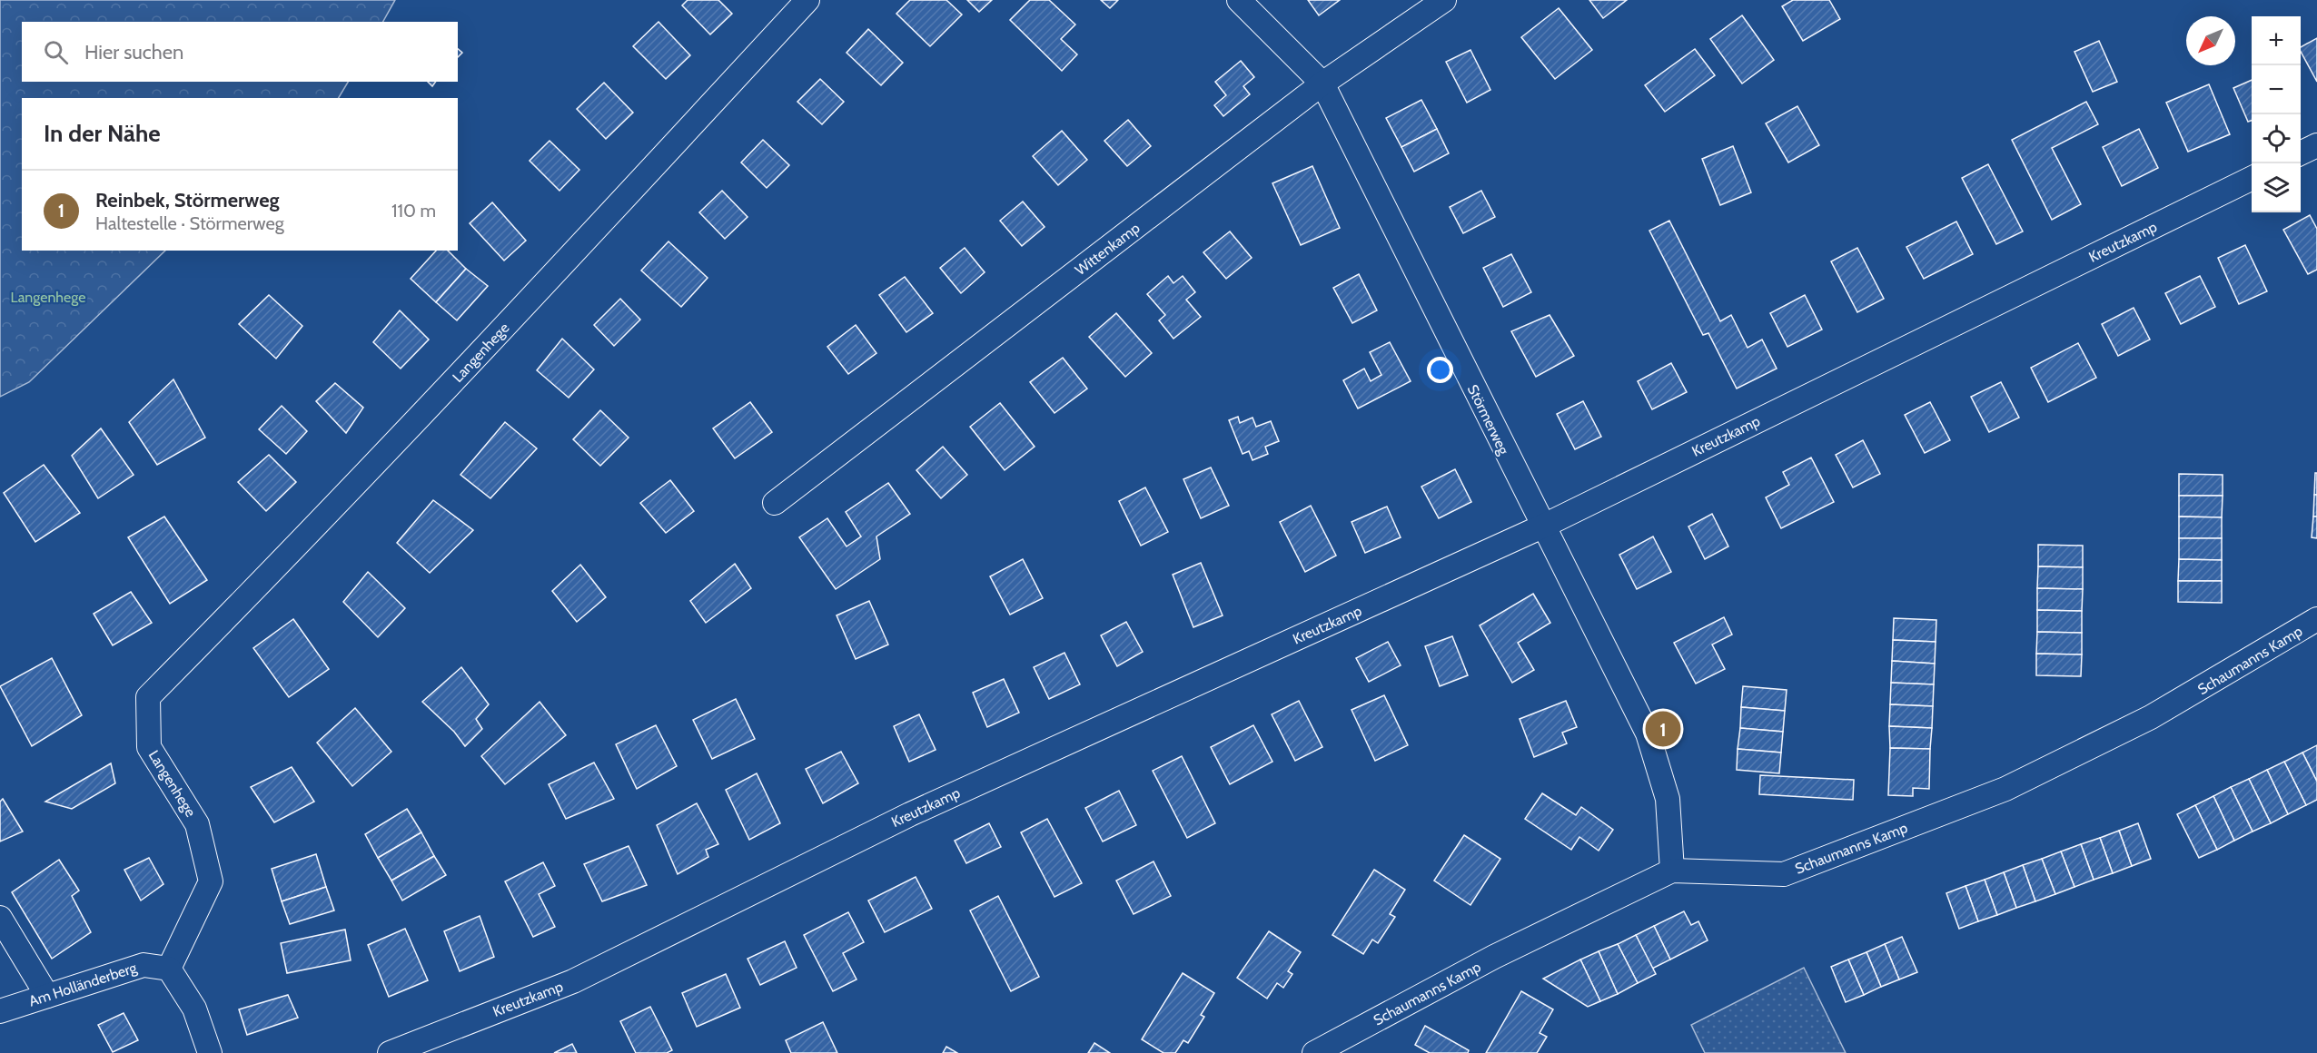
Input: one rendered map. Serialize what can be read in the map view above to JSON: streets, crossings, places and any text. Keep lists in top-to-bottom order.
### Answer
{
  "streets": {
    "street": [
      "Kreutzkamp",
      "Wittenkamp",
      "Langenhege",
      "Störmerweg",
      "Schaumanns Kamp",
      "Am Holländerberg"
    ]
  },
  "crossings": [
    ["Kreutzkamp", "Störmerweg"],
    ["Wittenkamp", "Störmerweg"],
    ["Langenhege", "Am Holländerberg"],
    ["Störmerweg", "Schaumanns Kamp"]
  ],
  "parks": ["Langenhege"],
  "north": "bottom left",
  "page": {
    "map_buttons": ["+", "−"],
    "search": "Hier suchen",
    "heading": "In der Nähe",
    "list": [
      {
        "mark": "1",
        "name": "Reinbek, Störmerweg",
        "note": "Haltestelle · Störmerweg",
        "value": "110 m"
      }
    ],
    "pins": "1"
  }
}
